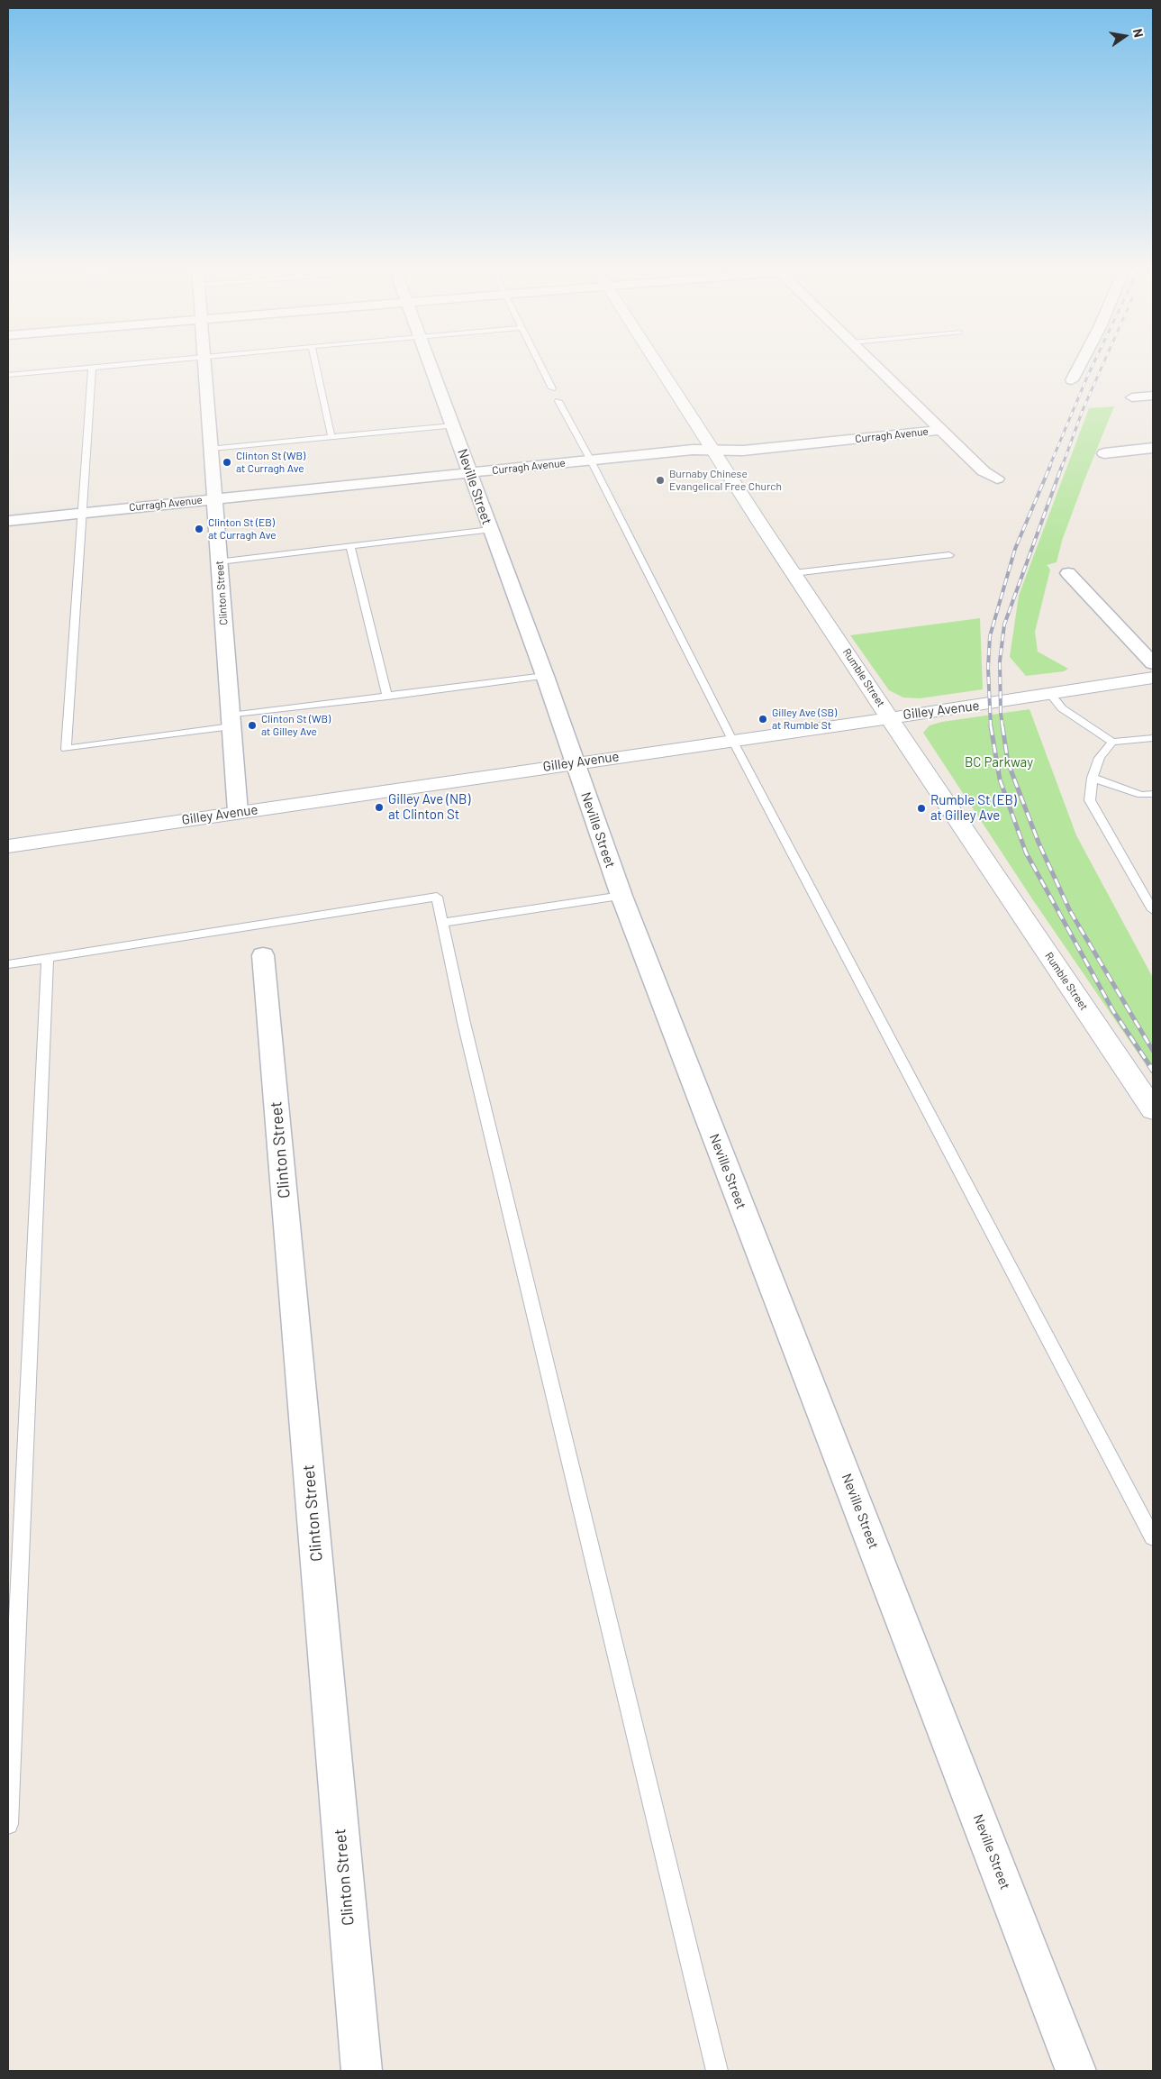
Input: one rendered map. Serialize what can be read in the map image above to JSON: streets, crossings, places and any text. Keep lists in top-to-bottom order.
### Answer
{
  "streets": {
    "street": [
      "Curragh Avenue",
      "Neville Street",
      "Clinton Street",
      "Rumble Street",
      "Gilley Avenue"
    ]
  },
  "crossings": [
    ["Curragh Avenue", "Neville Street"],
    ["Curragh Avenue", "Clinton Street"],
    ["Curragh Avenue", "Rumble Street"],
    ["Neville Street", "Gilley Avenue"],
    ["Clinton Street", "Gilley Avenue"],
    ["Rumble Street", "Gilley Avenue"]
  ],
  "parks": ["BC Parkway"],
  "places": [
    "Clinton St (WB) at Curragh Ave",
    "Burnaby Chinese Evangelical Free Church",
    "Clinton St (EB) at Curragh Ave",
    "Gilley Ave (SB) at Rumble St",
    "Clinton St (WB) at Gilley Ave",
    "Gilley Ave (NB) at Clinton St",
    "Rumble St (EB) at Gilley Ave"
  ],
  "north": "right"
}
